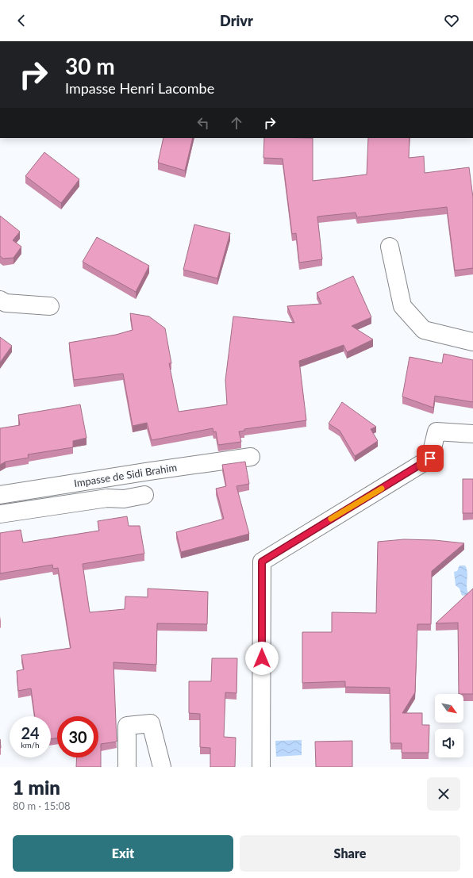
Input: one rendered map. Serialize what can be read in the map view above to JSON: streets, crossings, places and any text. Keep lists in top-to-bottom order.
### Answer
{
  "streets": {
    "street": ["Impasse de Sidi Brahim"]
  },
  "north": "bottom right",
  "page": {
    "header": "Drivr",
    "turn": ["30 m", "Impasse Henri Lacombe"],
    "speed": "24 km/h",
    "limit": "30",
    "heading": ["1 min", "80 m · 15:08"],
    "buttons": ["Exit", "Share"]
  }
}
